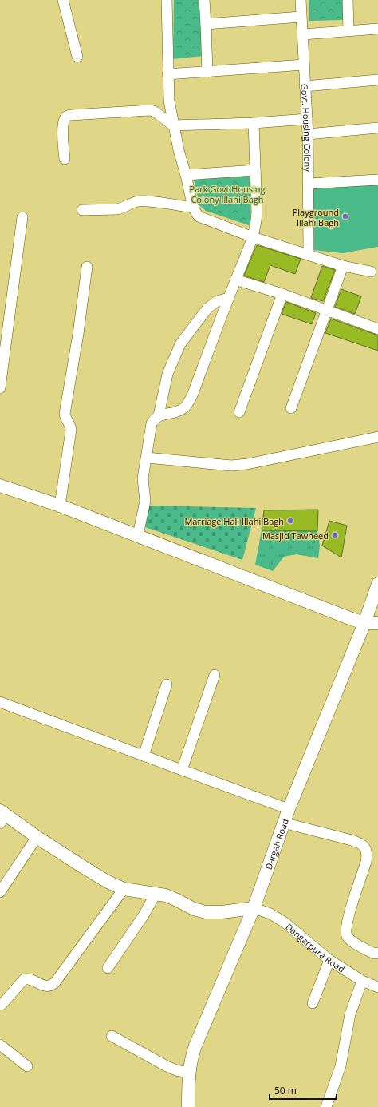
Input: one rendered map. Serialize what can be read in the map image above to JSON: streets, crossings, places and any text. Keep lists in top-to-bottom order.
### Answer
{
  "streets": {
    "street": ["Govt. Housing Colony", "Dargah Road", "Dangarpura Road"]
  },
  "crossings": [
    ["Dargah Road", "Dangarpura Road"]
  ],
  "parks": ["Park Govt Housing Colony Illahi Bagh"],
  "places": ["Playground Illahi Bagh", "Marriage Hall Illahi Bagh", "Masjid Tawheed"],
  "scale_bar": "50 m"
}
